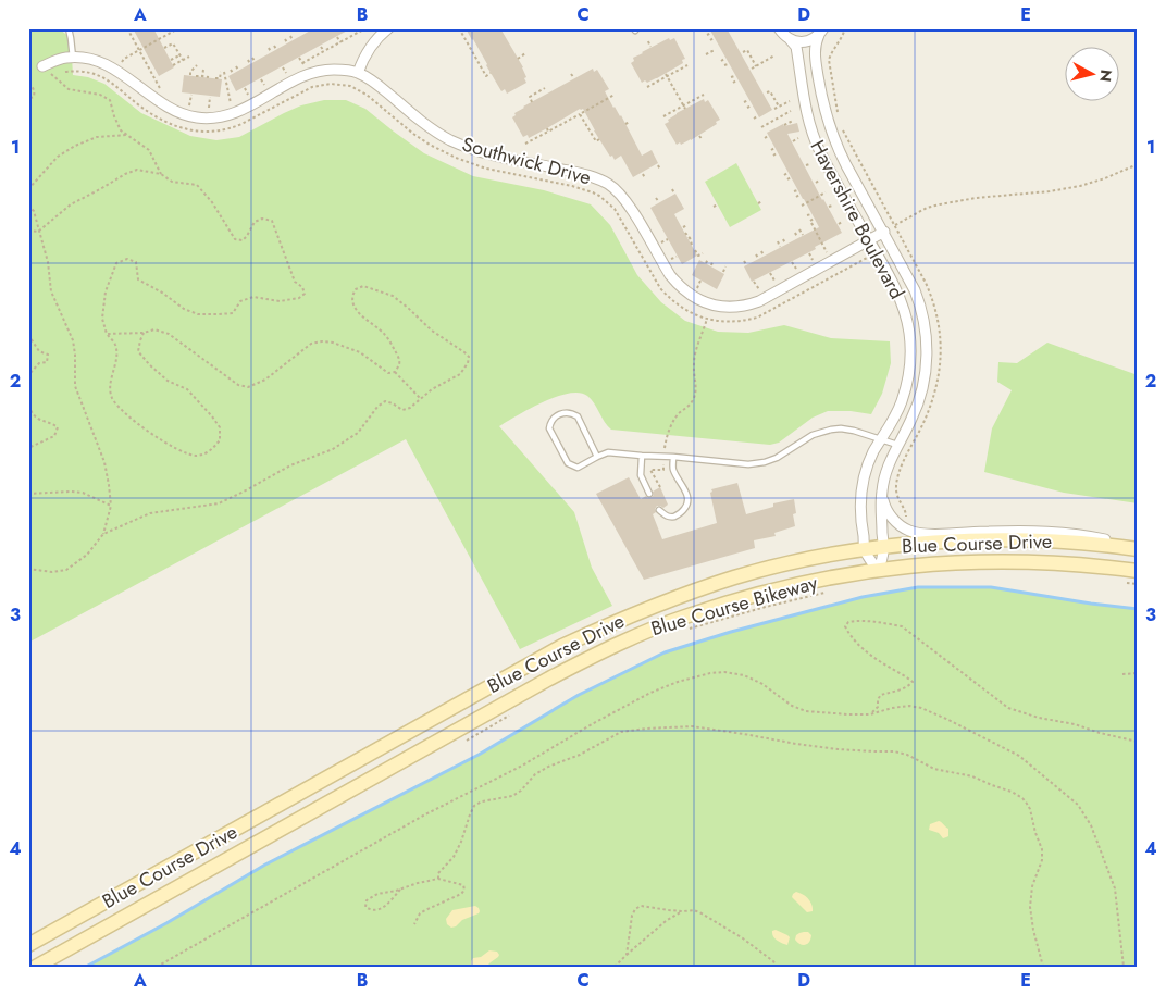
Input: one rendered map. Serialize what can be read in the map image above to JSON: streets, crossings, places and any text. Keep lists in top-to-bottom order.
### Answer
{
  "streets": {
    "main road": ["Blue Course Drive"],
    "street": ["Southwick Drive", "Havershire Boulevard"],
    "path": ["Blue Course Bikeway"]
  },
  "crossings": [
    ["Southwick Drive", "Havershire Boulevard"],
    ["Havershire Boulevard", "Blue Course Drive"]
  ],
  "north": "right",
  "grid": {
    "columns": [
      "A",
      "B",
      "C",
      "D",
      "E"
    ],
    "rows": [
      "1",
      "2",
      "3",
      "4"
    ]
  }
}
